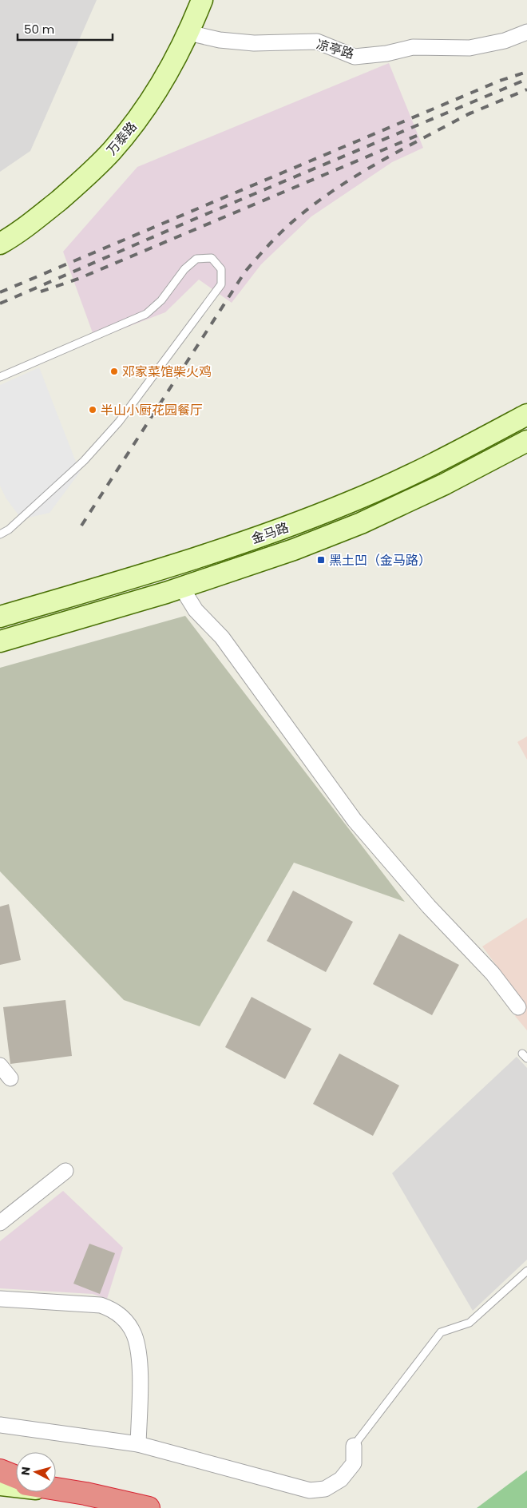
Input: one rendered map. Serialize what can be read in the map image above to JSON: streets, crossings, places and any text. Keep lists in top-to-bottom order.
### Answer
{
  "streets": {
    "main road": ["万泰路", "金马路"],
    "street": ["凉亭路"]
  },
  "crossings": [
    ["凉亭路", "万泰路"]
  ],
  "places": {
    "other": ["邓家菜馆柴火鸡", "半山小厨花园餐厅"],
    "transit": ["黑土凹（金马路）"]
  },
  "scale_bar": "50 m",
  "north": "left"
}
